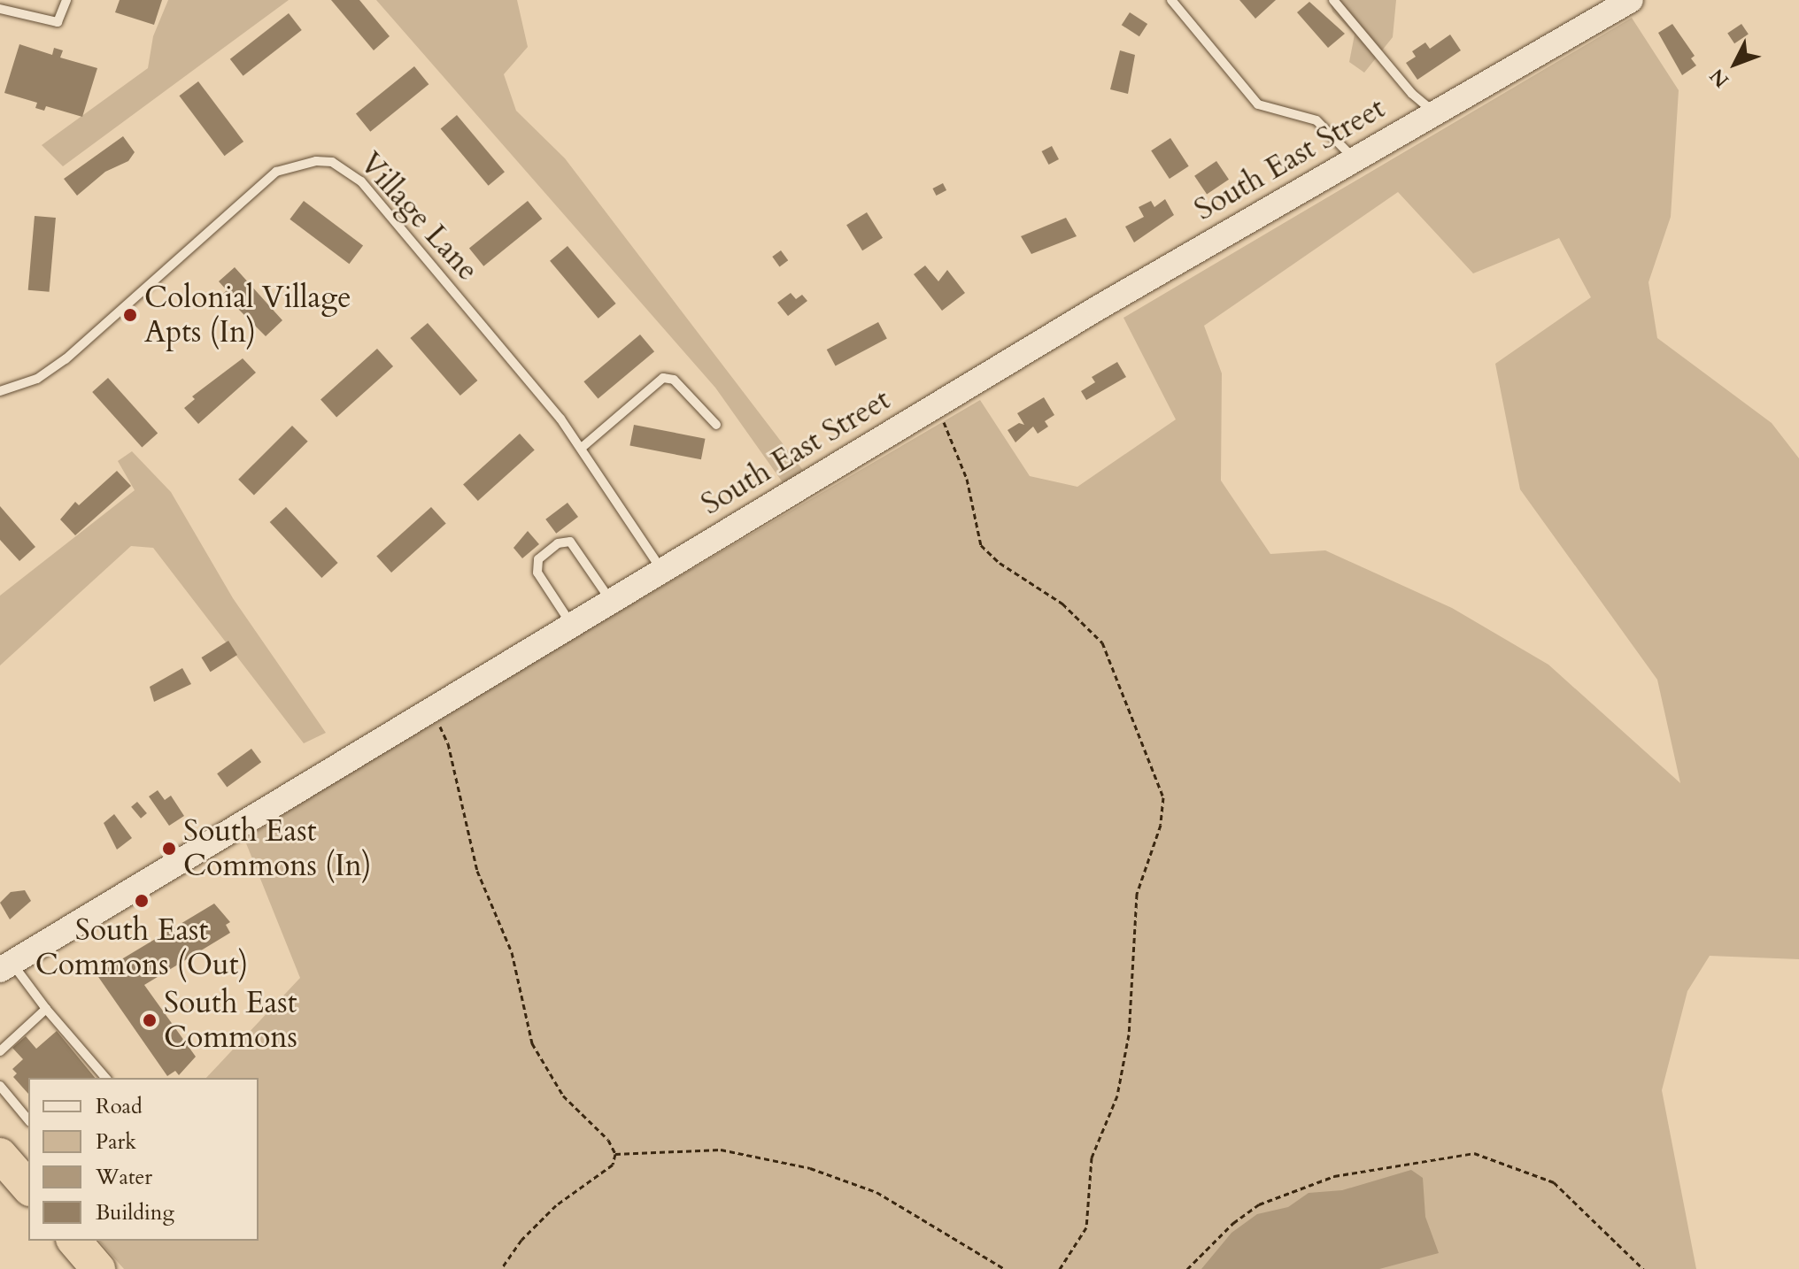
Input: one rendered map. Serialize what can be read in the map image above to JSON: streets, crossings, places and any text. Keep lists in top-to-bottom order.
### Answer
{
  "streets": {
    "main road": ["South East Street"],
    "lane": ["Village Lane"]
  },
  "crossings": [
    ["South East Street", "Village Lane"]
  ],
  "places": [
    "Colonial Village Apts (In)",
    "South East Commons (In)",
    "South East Commons (Out)",
    "South East Commons"
  ],
  "legend": [
    "Road",
    "Park",
    "Water",
    "Building"
  ],
  "north": "bottom left"
}
